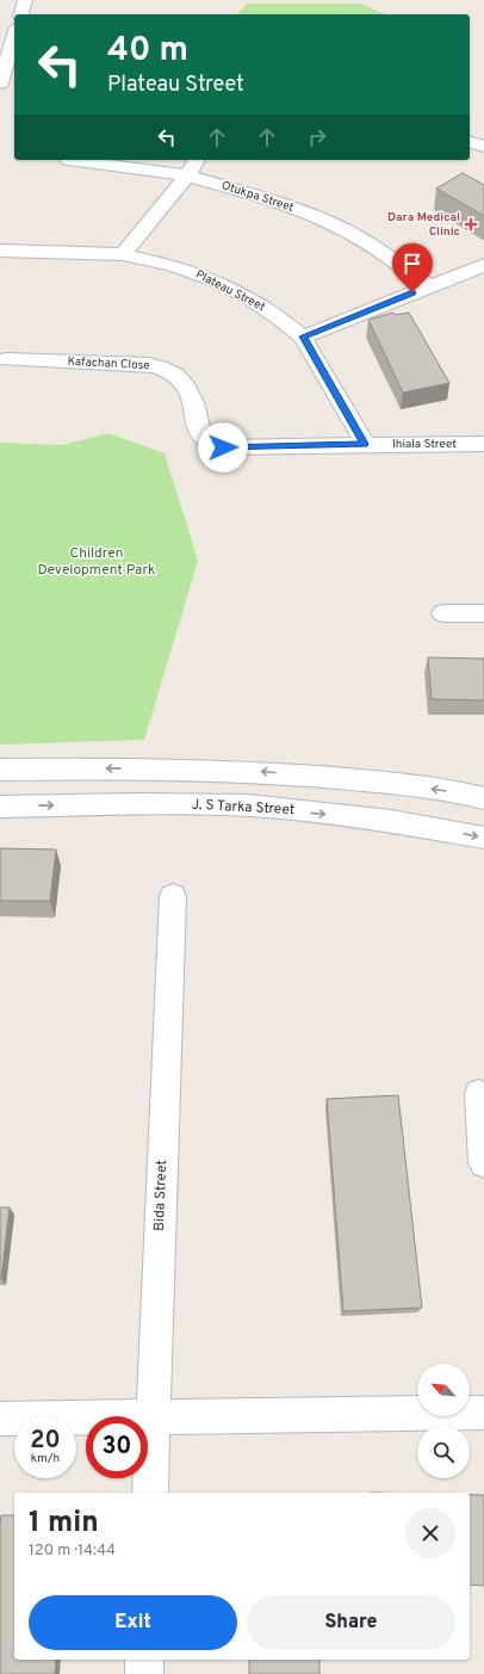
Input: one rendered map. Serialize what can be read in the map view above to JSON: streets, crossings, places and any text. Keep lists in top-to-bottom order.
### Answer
{
  "streets": {
    "street": [
      "Otukpa Street",
      "Plateau Street",
      "Kafachan Close",
      "Ihiala Street",
      "J. S Tarka Street",
      "Bida Street"
    ]
  },
  "crossings": [
    ["Plateau Street", "Kafachan Close"],
    ["Plateau Street", "Ihiala Street"],
    ["Kafachan Close", "Ihiala Street"]
  ],
  "parks": ["Children Development Park"],
  "places": {
    "health": ["Dara Medical Clinic"]
  },
  "north": "top left",
  "page": {
    "turn": ["40 m", "Plateau Street"],
    "speed": "20 km/h",
    "limit": "30",
    "heading": ["1 min", "120 m · 14:44"],
    "buttons": ["Exit", "Share"]
  }
}
